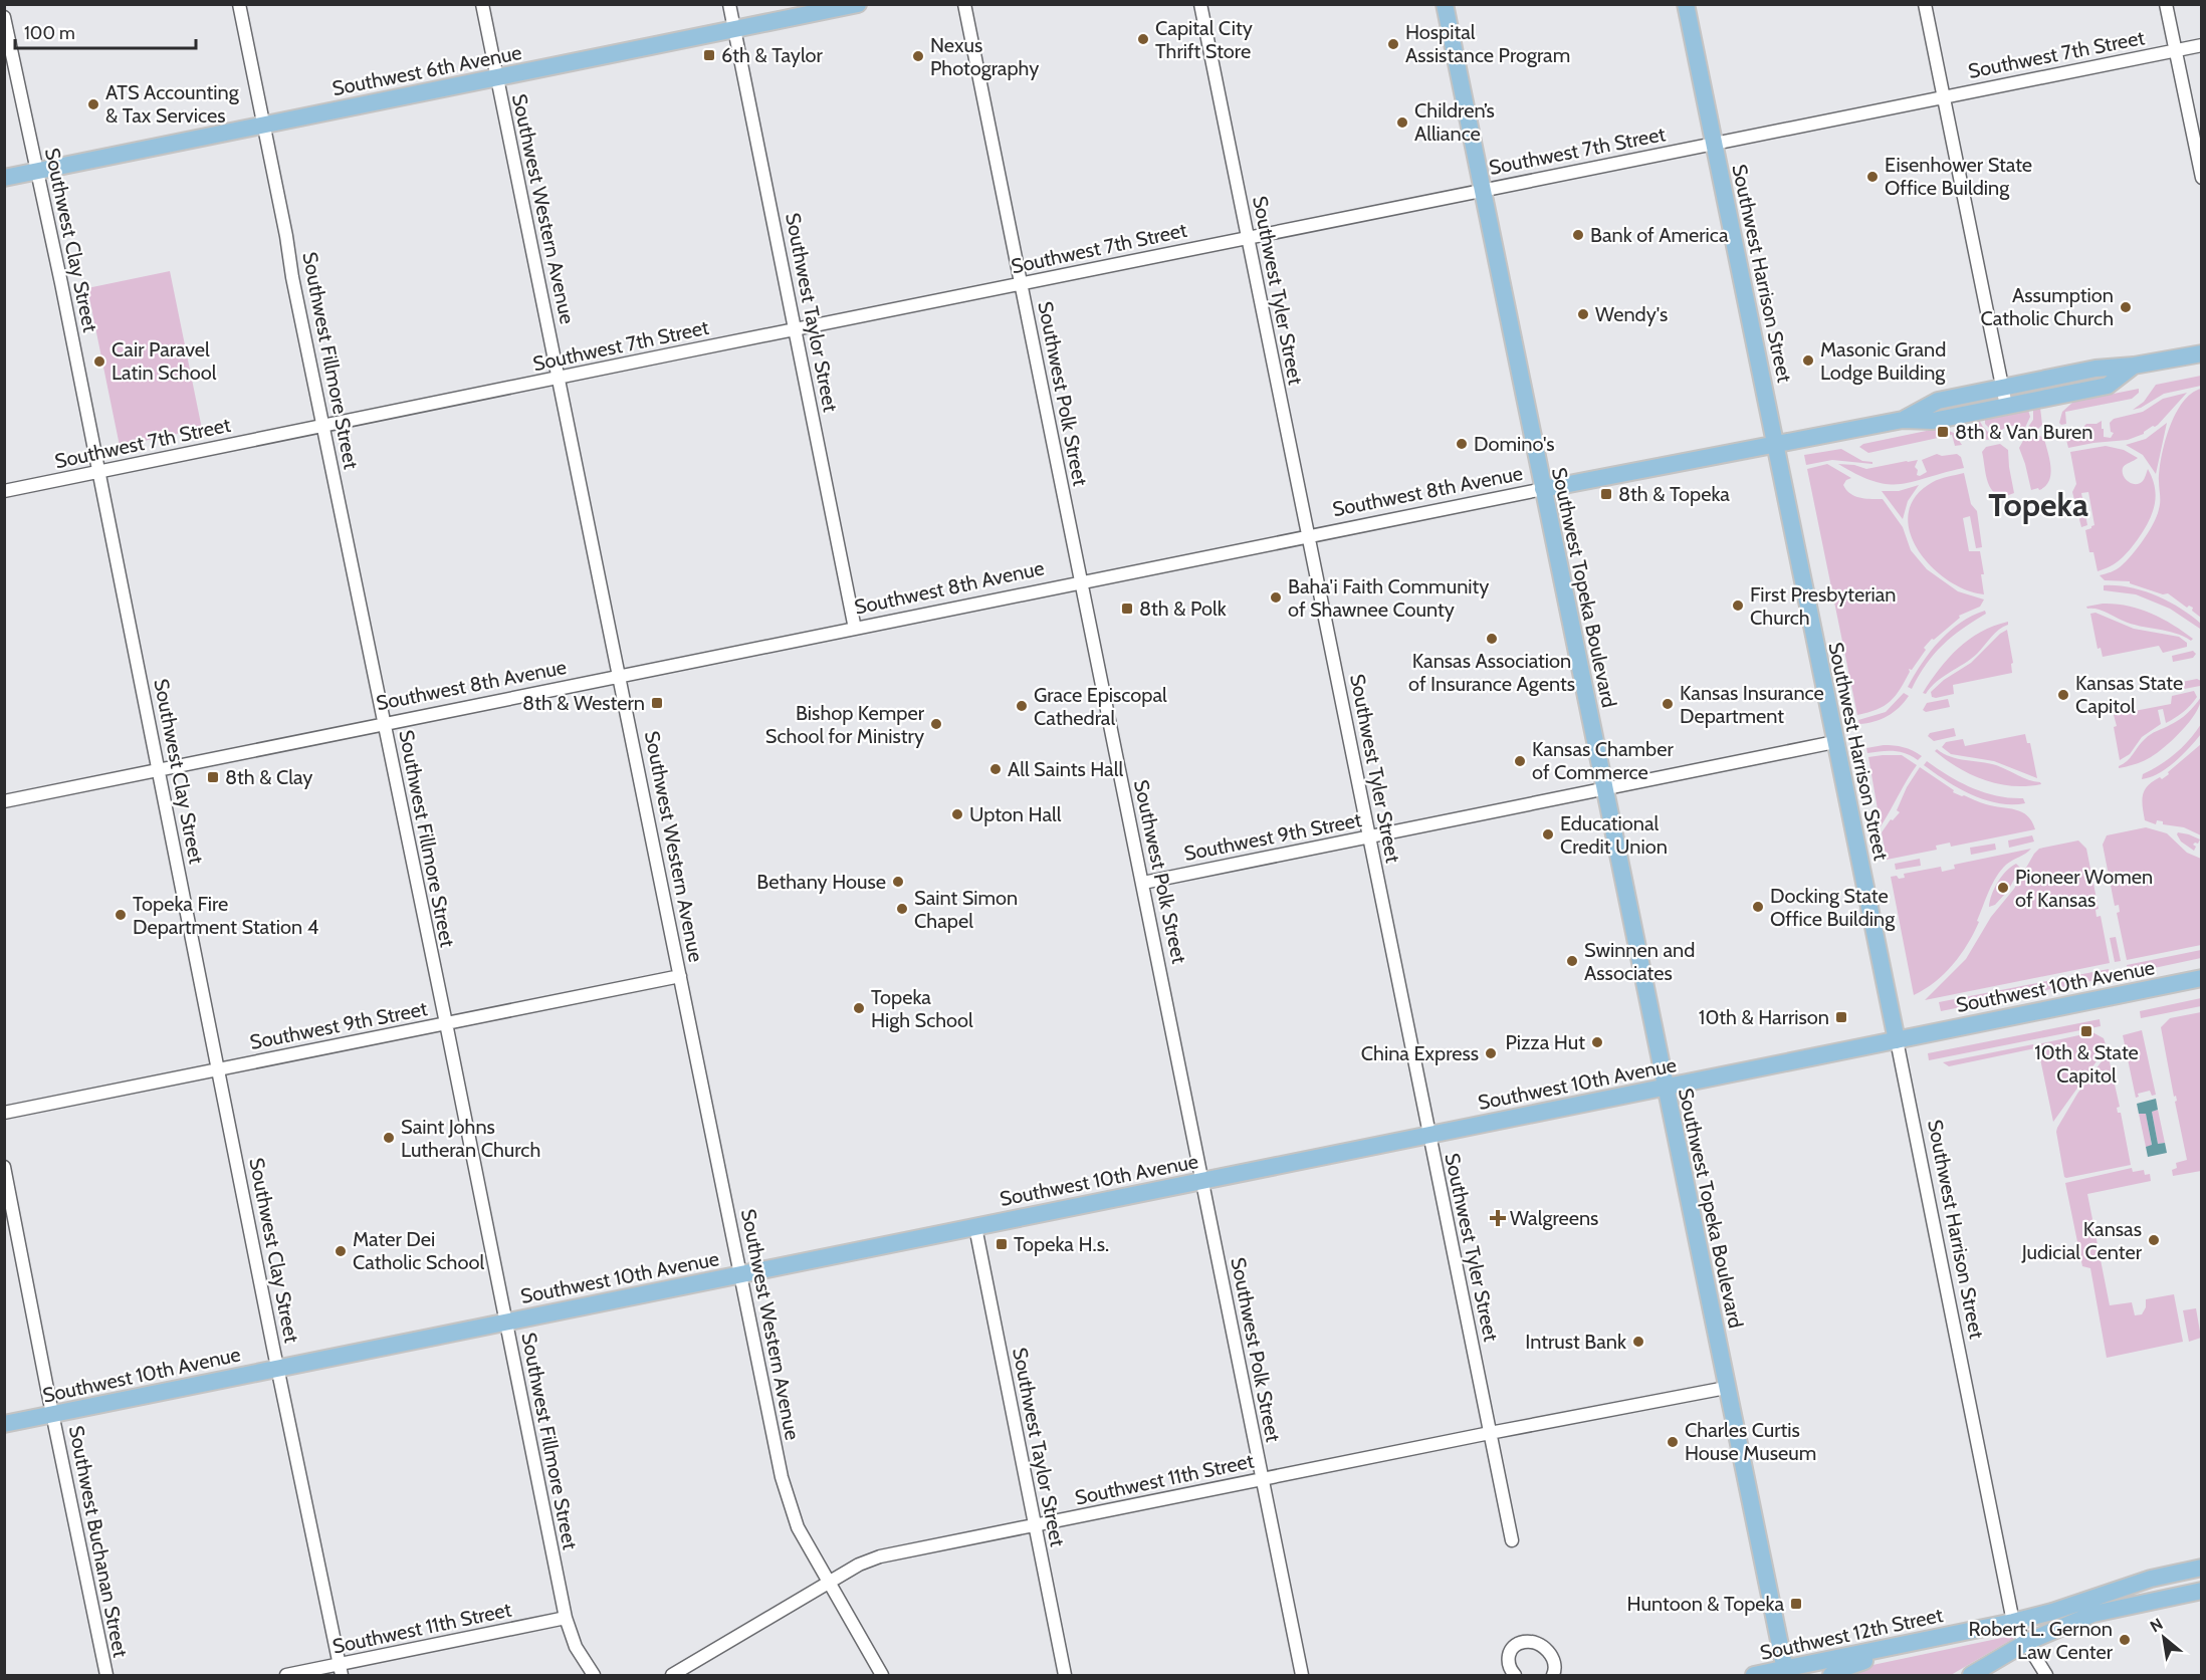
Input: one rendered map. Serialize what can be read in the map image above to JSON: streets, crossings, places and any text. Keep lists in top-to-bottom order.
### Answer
{
  "streets": {
    "main road": [
      "Southwest 6th Avenue",
      "Southwest Harrison Street",
      "Southwest 8th Avenue",
      "Southwest Topeka Boulevard",
      "Southwest 10th Avenue",
      "Southwest 12th Street"
    ],
    "street": [
      "Southwest 7th Street",
      "Southwest Western Avenue",
      "Southwest Clay Street",
      "Southwest Tyler Street",
      "Southwest Taylor Street",
      "Southwest Fillmore Street",
      "Southwest Polk Street",
      "Southwest 9th Street",
      "Southwest 11th Street",
      "Southwest Buchanan Street"
    ]
  },
  "crossings": [
    ["Southwest 7th Street", "Southwest Western Avenue"],
    ["Southwest 7th Street", "Southwest Clay Street"],
    ["Southwest 7th Street", "Southwest Harrison Street"],
    ["Southwest 7th Street", "Southwest Tyler Street"],
    ["Southwest 7th Street", "Southwest Taylor Street"],
    ["Southwest 7th Street", "Southwest Fillmore Street"],
    ["Southwest 7th Street", "Southwest Polk Street"],
    ["Southwest 7th Street", "Southwest Topeka Boulevard"],
    ["Southwest 6th Avenue", "Southwest Western Avenue"],
    ["Southwest 6th Avenue", "Southwest Clay Street"],
    ["Southwest 6th Avenue", "Southwest Taylor Street"],
    ["Southwest 6th Avenue", "Southwest Fillmore Street"],
    ["Southwest Western Avenue", "Southwest 8th Avenue"],
    ["Southwest Western Avenue", "Southwest 9th Street"],
    ["Southwest Western Avenue", "Southwest 10th Avenue"],
    ["Southwest Western Avenue", "Southwest 11th Street"],
    ["Southwest Clay Street", "Southwest 8th Avenue"],
    ["Southwest Clay Street", "Southwest 9th Street"],
    ["Southwest Clay Street", "Southwest 10th Avenue"],
    ["Southwest Clay Street", "Southwest 11th Street"],
    ["Southwest Harrison Street", "Southwest 8th Avenue"],
    ["Southwest Harrison Street", "Southwest 9th Street"],
    ["Southwest Harrison Street", "Southwest 10th Avenue"],
    ["Southwest Harrison Street", "Southwest 12th Street"],
    ["Southwest Tyler Street", "Southwest 8th Avenue"],
    ["Southwest Tyler Street", "Southwest 9th Street"],
    ["Southwest Tyler Street", "Southwest 10th Avenue"],
    ["Southwest Tyler Street", "Southwest 11th Street"],
    ["Southwest Taylor Street", "Southwest 8th Avenue"],
    ["Southwest Taylor Street", "Southwest 10th Avenue"],
    ["Southwest Taylor Street", "Southwest 11th Street"],
    ["Southwest Fillmore Street", "Southwest 8th Avenue"],
    ["Southwest Fillmore Street", "Southwest 9th Street"],
    ["Southwest Fillmore Street", "Southwest 10th Avenue"],
    ["Southwest Fillmore Street", "Southwest 11th Street"],
    ["Southwest Polk Street", "Southwest 8th Avenue"],
    ["Southwest Polk Street", "Southwest 9th Street"],
    ["Southwest Polk Street", "Southwest 10th Avenue"],
    ["Southwest Polk Street", "Southwest 11th Street"],
    ["Southwest 8th Avenue", "Southwest Topeka Boulevard"],
    ["Southwest Topeka Boulevard", "Southwest 9th Street"],
    ["Southwest Topeka Boulevard", "Southwest 10th Avenue"],
    ["Southwest Topeka Boulevard", "Southwest 11th Street"],
    ["Southwest Topeka Boulevard", "Southwest 12th Street"],
    ["Southwest 10th Avenue", "Southwest Buchanan Street"]
  ],
  "districts": ["Topeka"],
  "places": {
    "other": [
      "Capital City Thrift Store",
      "Hospital Assistance Program",
      "Nexus Photography",
      "ATS Accounting & Tax Services",
      "Children’s Alliance",
      "Eisenhower State Office Building",
      "Bank of America",
      "Assumption Catholic Church",
      "Wendy's",
      "Masonic Grand Lodge Building",
      "Cair Paravel Latin School",
      "Domino's",
      "Baha'i Faith Community of Shawnee County",
      "First Presbyterian Church",
      "Kansas Association of Insurance Agents",
      "Kansas State Capitol",
      "Kansas Insurance Department",
      "Grace Episcopal Cathedral",
      "Bishop Kemper School for Ministry",
      "Kansas Chamber of Commerce",
      "All Saints Hall",
      "Upton Hall",
      "Educational Credit Union",
      "Bethany House",
      "Pioneer Women of Kansas",
      "Docking State Office Building",
      "Saint Simon Chapel",
      "Topeka Fire Department Station 4",
      "Swinnen and Associates",
      "Topeka High School",
      "Pizza Hut",
      "China Express",
      "Saint Johns Lutheran Church",
      "Kansas Judicial Center",
      "Mater Dei Catholic School",
      "Intrust Bank",
      "Charles Curtis House Museum",
      "Robert L. Gernon Law Center"
    ],
    "transit": [
      "6th & Taylor",
      "8th & Van Buren",
      "8th & Topeka",
      "8th & Polk",
      "8th & Western",
      "8th & Clay",
      "10th & Harrison",
      "10th & State Capitol",
      "Topeka H.s.",
      "Huntoon & Topeka"
    ],
    "health": ["Walgreens"]
  },
  "scale_bar": "100 m",
  "north": "top left"
}
